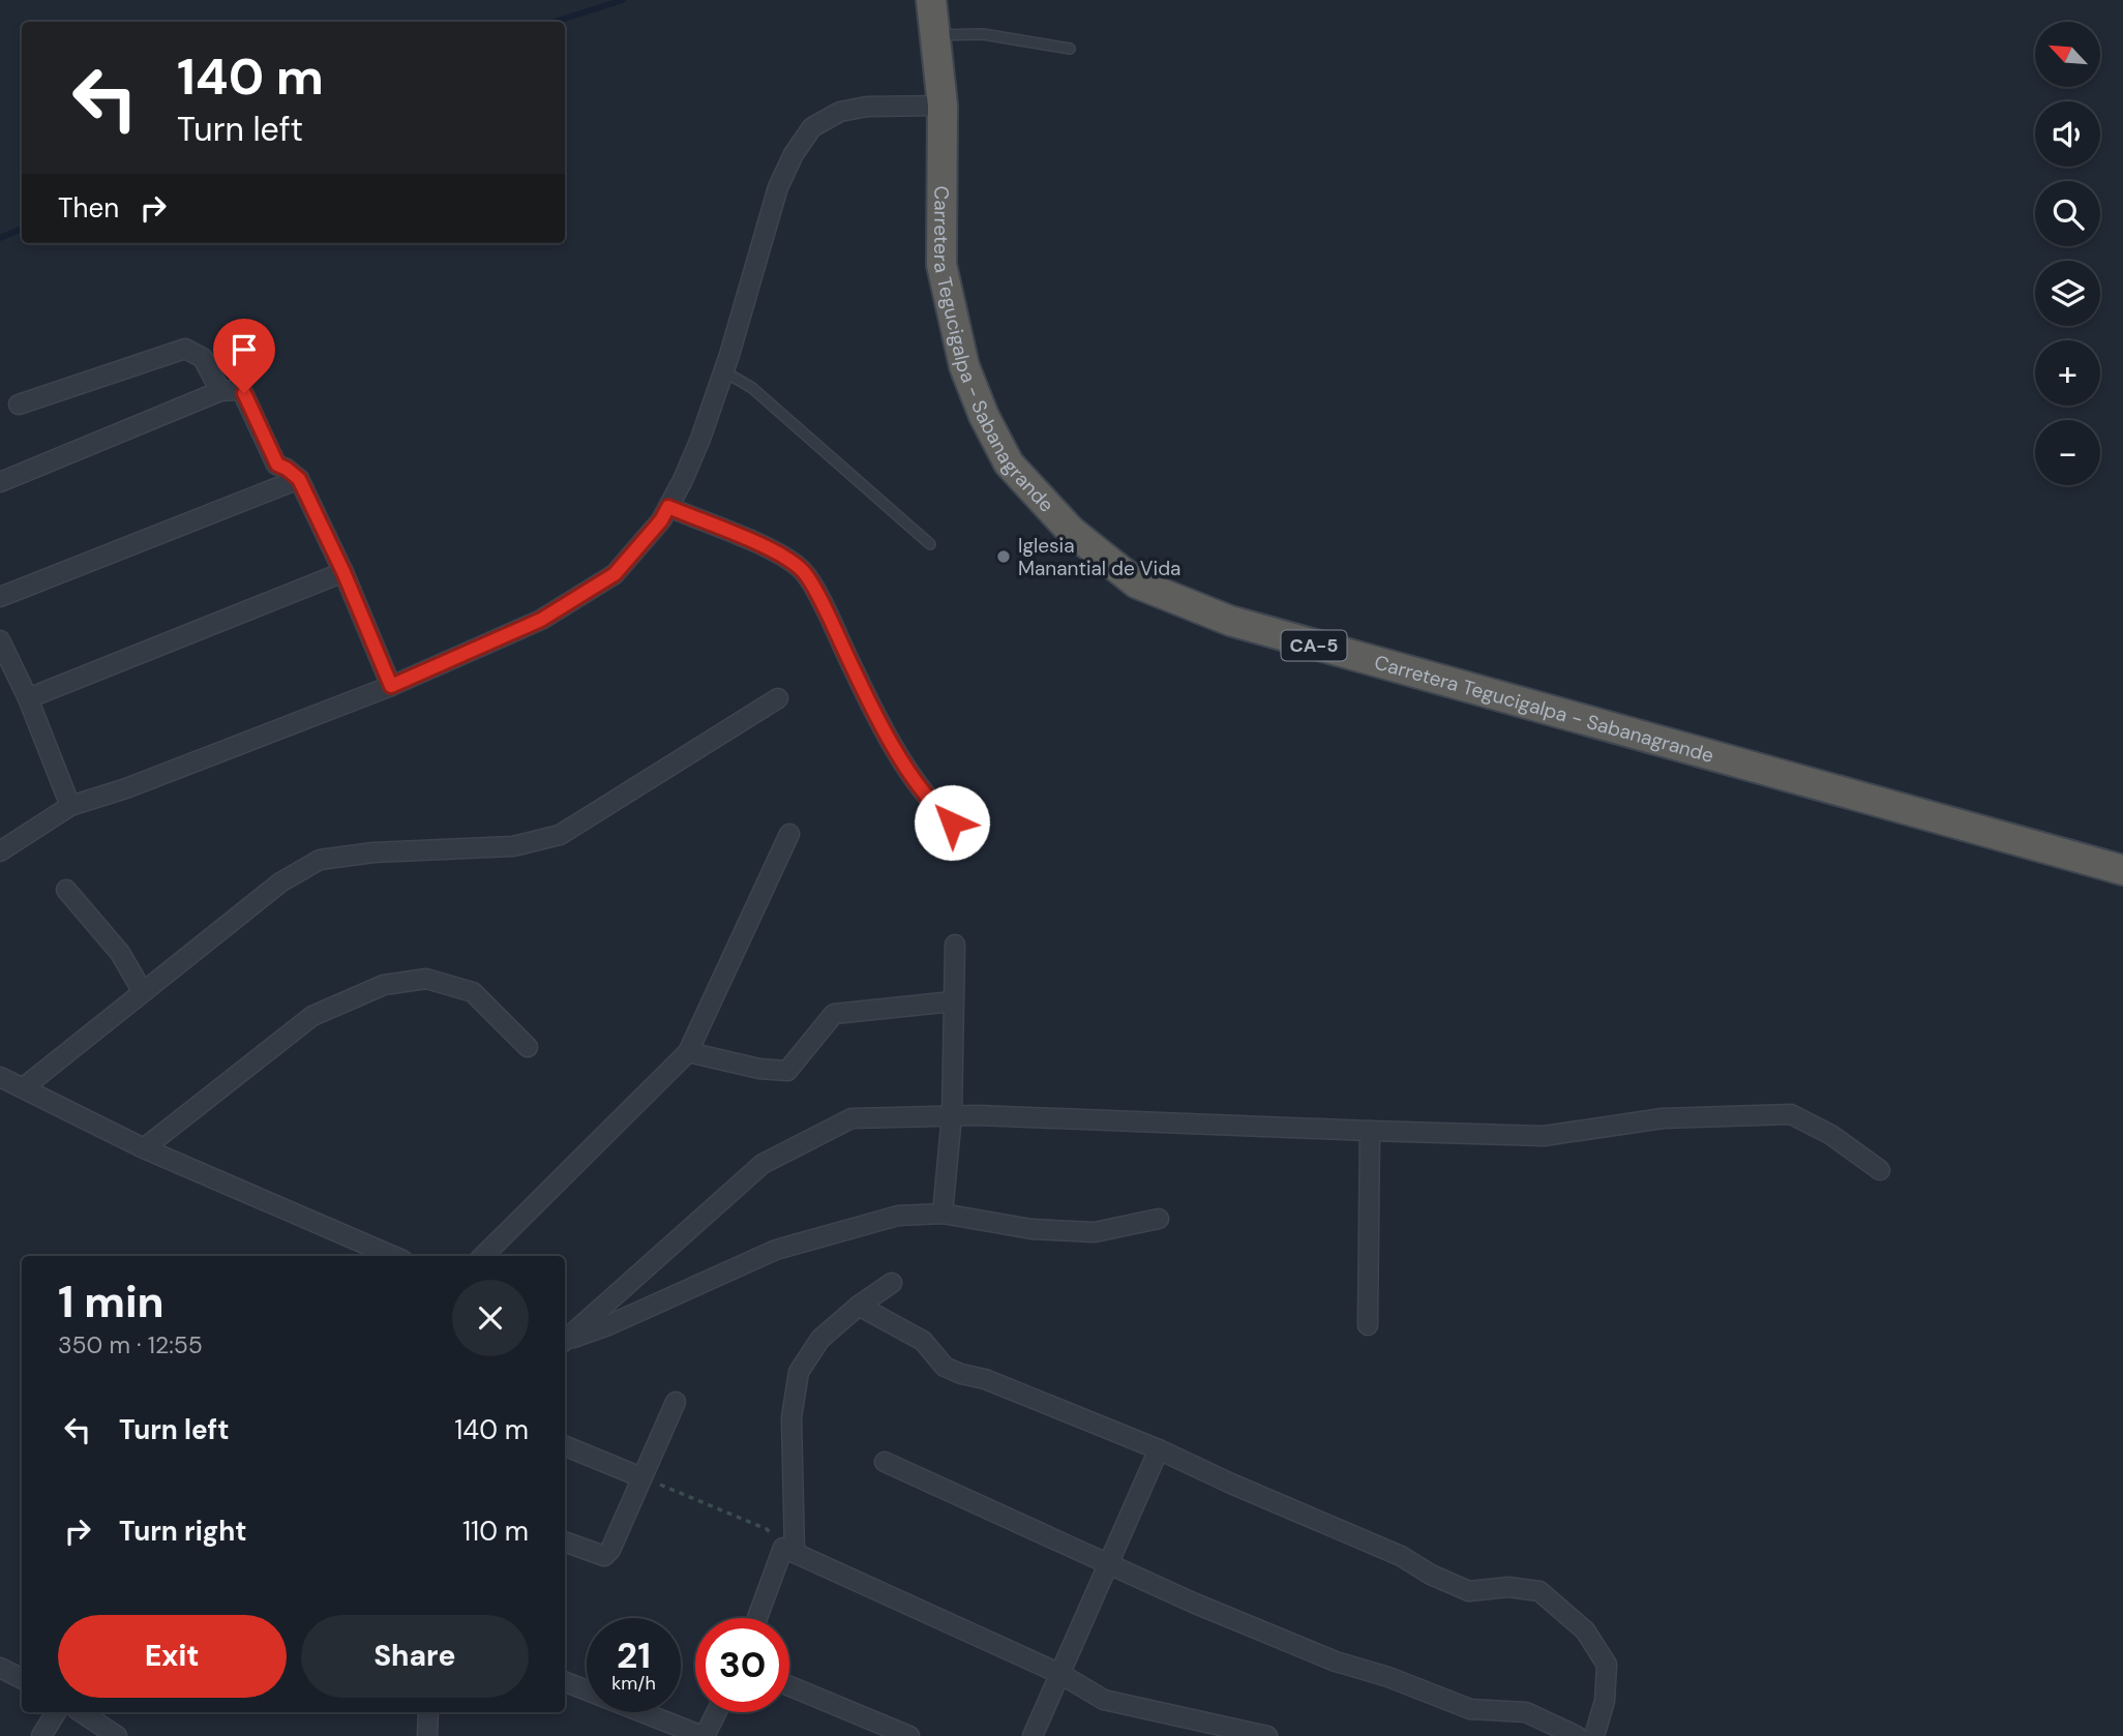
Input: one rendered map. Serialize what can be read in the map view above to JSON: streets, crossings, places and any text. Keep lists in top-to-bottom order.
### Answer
{
  "streets": {
    "highway": ["Carretera Tegucigalpa - Sabanagrande", "CA-5"]
  },
  "places": ["Iglesia Manantial de Vida"],
  "north": "top left",
  "page": {
    "map_buttons": ["+", "−"],
    "turn": ["140 m", "Turn left"],
    "then": "Then",
    "heading": ["1 min", "350 m · 12:55"],
    "list": [
      {
        "name": "Turn left",
        "value": "140 m"
      },
      {
        "name": "Turn right",
        "value": "110 m"
      }
    ],
    "buttons": ["Exit", "Share"],
    "speed": "21 km/h",
    "limit": "30"
  }
}
